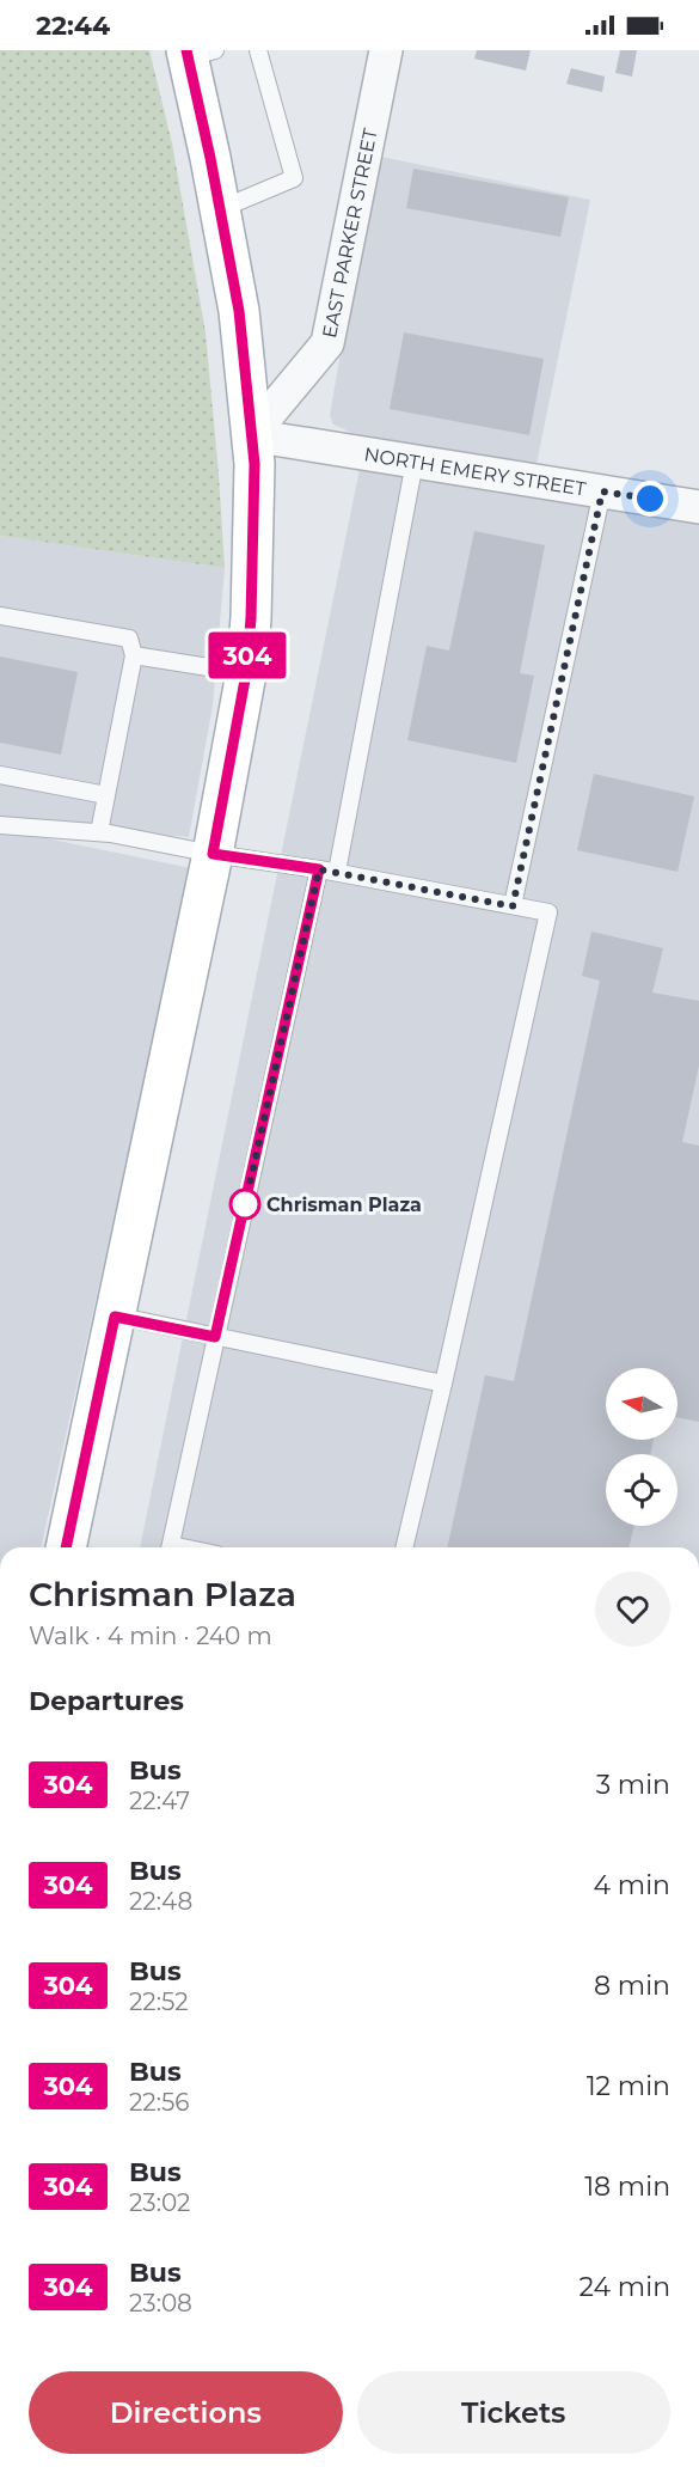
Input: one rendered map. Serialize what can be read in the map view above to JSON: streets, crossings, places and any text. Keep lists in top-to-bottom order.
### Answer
{
  "streets": {
    "street": ["EAST PARKER STREET", "NORTH EMERY STREET"]
  },
  "crossings": [
    ["EAST PARKER STREET", "NORTH EMERY STREET"]
  ],
  "places": ["Chrisman Plaza"],
  "lines": ["bus line 304"],
  "north": "left",
  "page": {
    "status": "22:44",
    "on_map": "304",
    "heading": [
      ["Chrisman Plaza", "Walk · 4 min · 240 m"],
      "Departures"
    ],
    "list": [
      {
        "mark": "304",
        "name": "Bus",
        "note": "22:47",
        "value": "3 min"
      },
      {
        "mark": "304",
        "name": "Bus",
        "note": "22:48",
        "value": "4 min"
      },
      {
        "mark": "304",
        "name": "Bus",
        "note": "22:52",
        "value": "8 min"
      },
      {
        "mark": "304",
        "name": "Bus",
        "note": "22:56",
        "value": "12 min"
      },
      {
        "mark": "304",
        "name": "Bus",
        "note": "23:02",
        "value": "18 min"
      },
      {
        "mark": "304",
        "name": "Bus",
        "note": "23:08",
        "value": "24 min"
      }
    ],
    "buttons": ["Directions", "Tickets"]
  }
}
